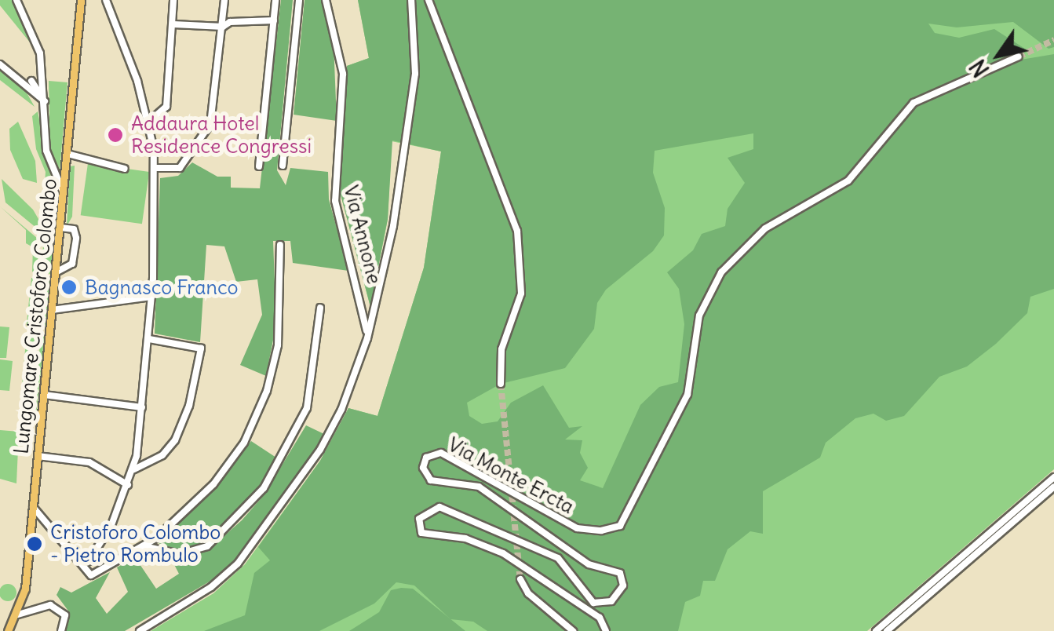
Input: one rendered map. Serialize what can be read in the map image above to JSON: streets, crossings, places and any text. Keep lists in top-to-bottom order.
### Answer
{
  "streets": {
    "main road": ["Lungomare Cristoforo Colombo"],
    "street": ["Via Annone", "Via Monte Ercta"]
  },
  "places": ["Addaura Hotel Residence Congressi", "Bagnasco Franco", "Cristoforo Colombo - Pietro Rombulo"],
  "north": "bottom left"
}
